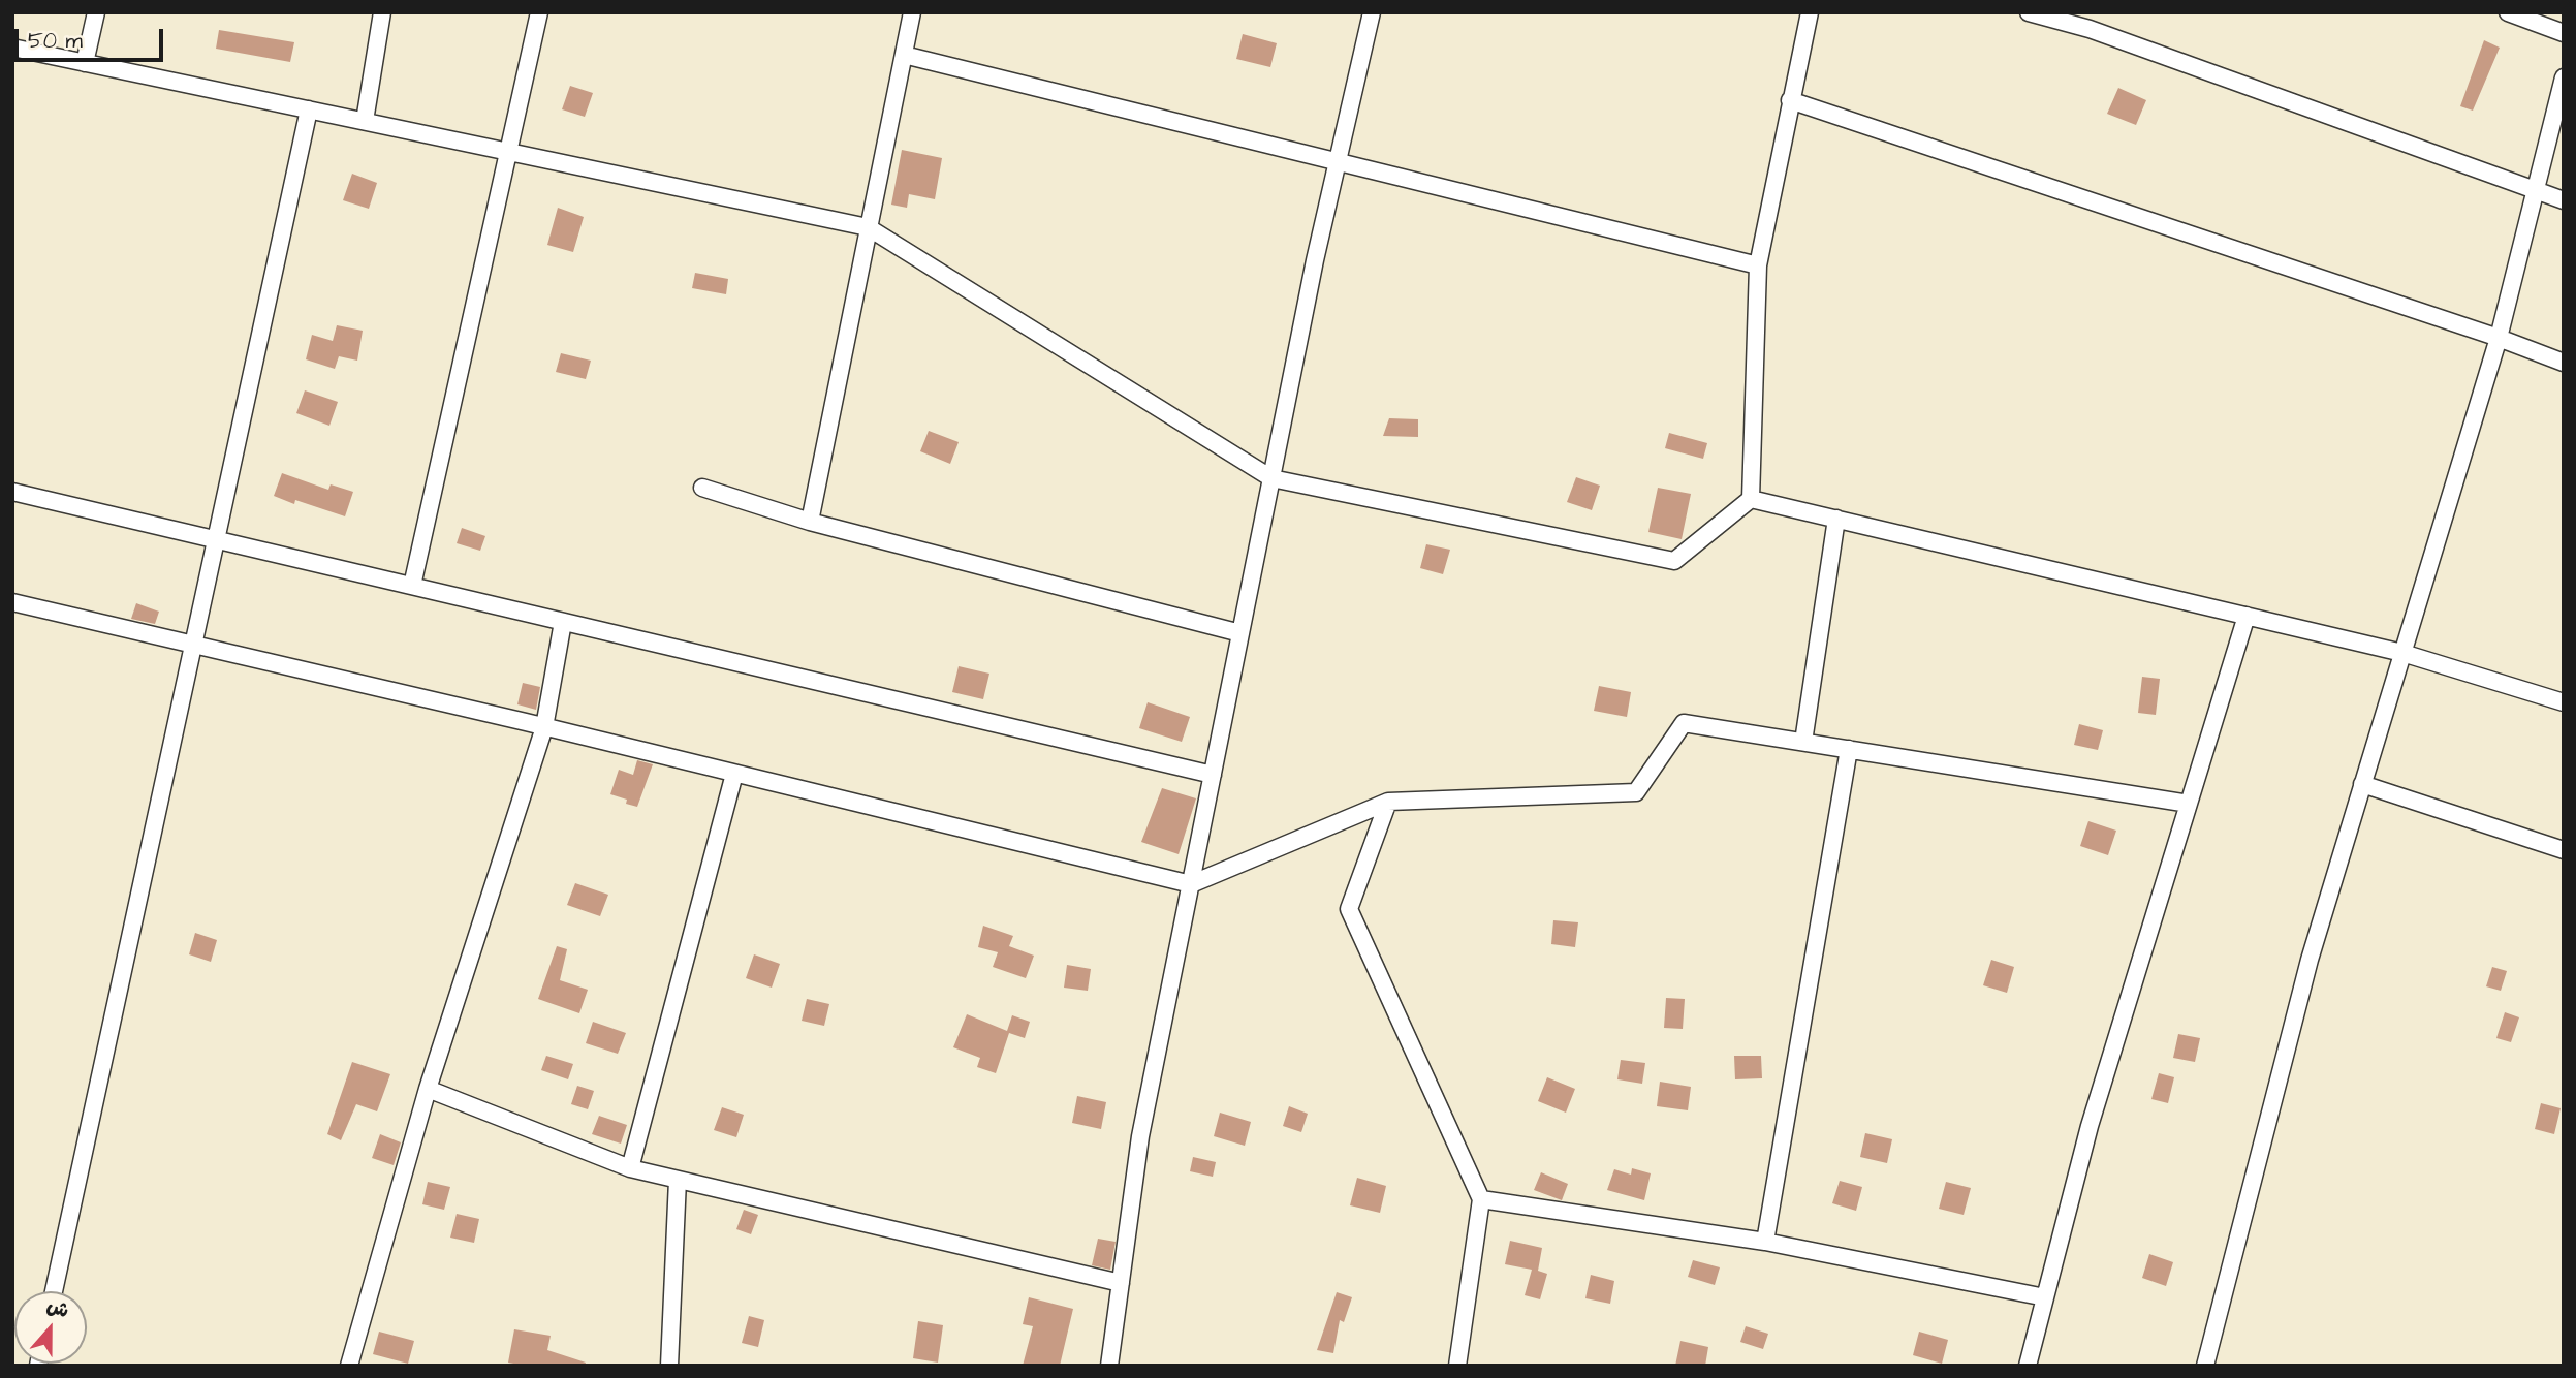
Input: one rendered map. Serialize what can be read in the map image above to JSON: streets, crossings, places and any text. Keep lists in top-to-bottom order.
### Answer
{
  "scale_bar": "50 m",
  "north": "top"
}
